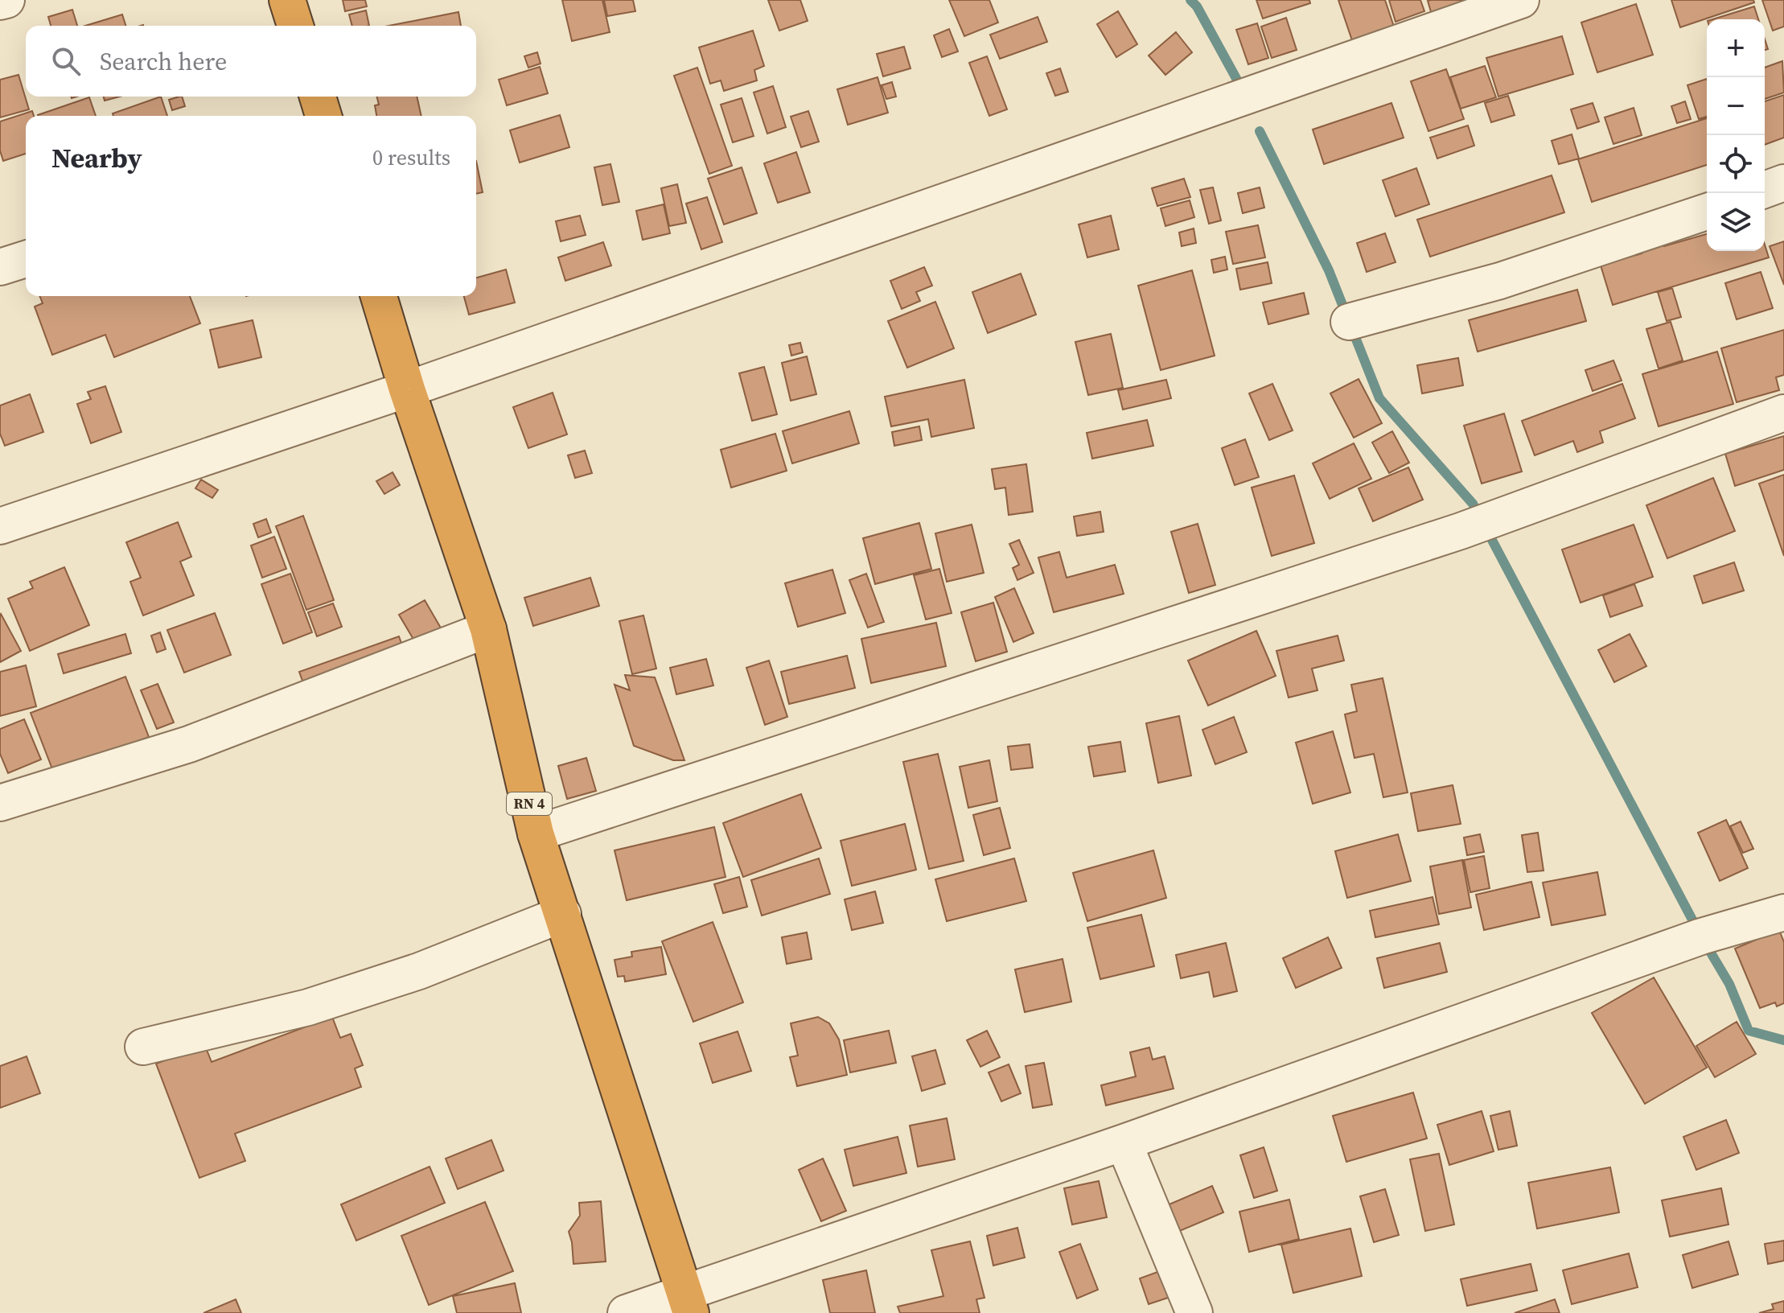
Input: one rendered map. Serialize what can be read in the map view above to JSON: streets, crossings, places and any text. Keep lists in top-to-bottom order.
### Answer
{
  "streets": {
    "highway": ["RN 4"]
  },
  "page": {
    "map_buttons": ["+", "−"],
    "search": "Search here",
    "heading": ["Nearby", "0 results"]
  }
}
